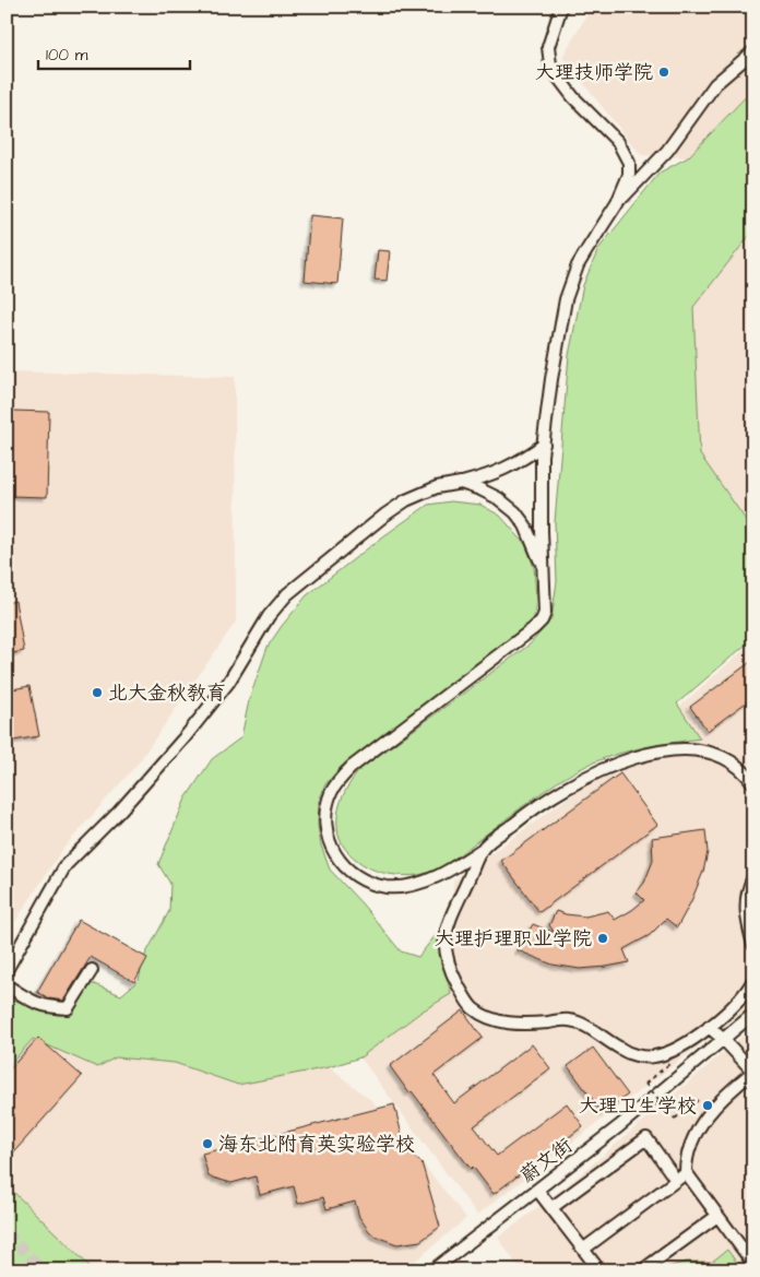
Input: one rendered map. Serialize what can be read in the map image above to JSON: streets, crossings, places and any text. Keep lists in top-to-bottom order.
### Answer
{
  "streets": {
    "street": ["蔚文街"]
  },
  "places": [
    "大理技师学院",
    "北大金秋教育",
    "大理护理职业学院",
    "大理卫生学校",
    "海东北附育英实验学校"
  ],
  "scale_bar": "100 m"
}
